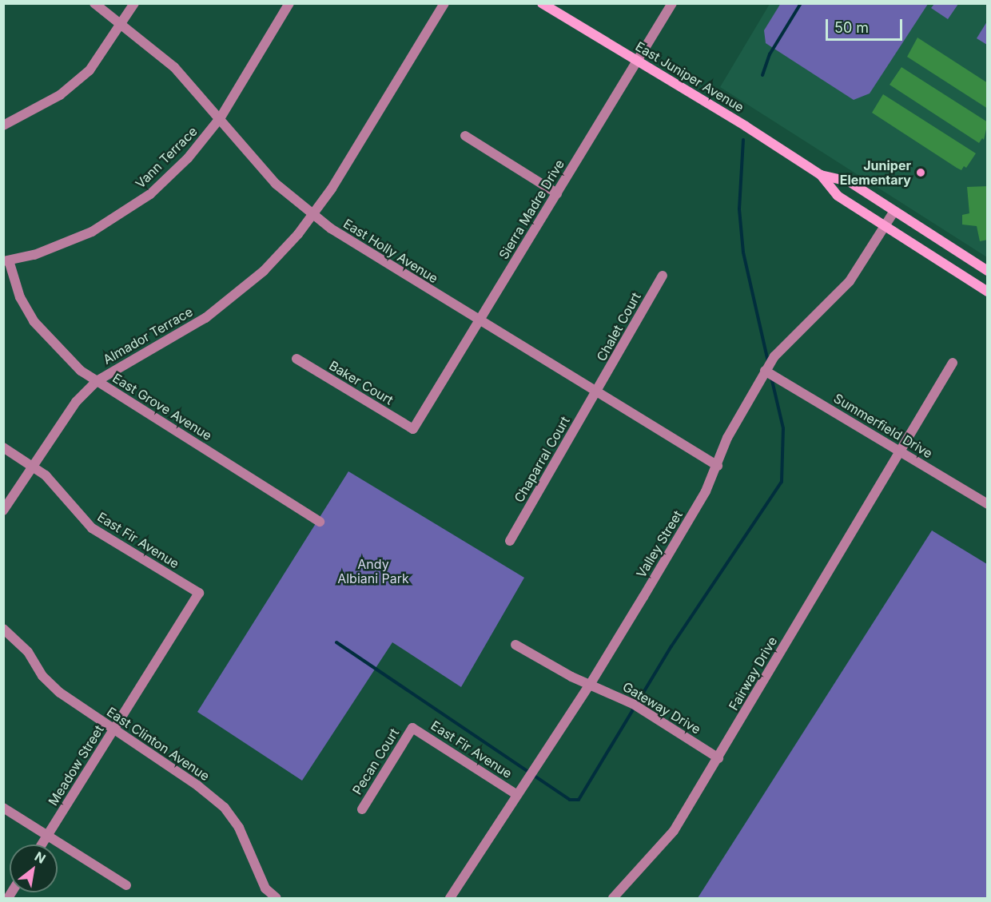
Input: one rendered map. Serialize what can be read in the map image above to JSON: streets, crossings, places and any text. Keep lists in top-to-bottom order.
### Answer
{
  "streets": {
    "street": [
      "East Juniper Avenue",
      "Vann Terrace",
      "Sierra Madre Drive",
      "East Holly Avenue",
      "Chalet Court",
      "Almador Terrace",
      "Baker Court",
      "East Grove Avenue",
      "Summerfield Drive",
      "Chaparral Court",
      "East Fir Avenue",
      "Valley Street",
      "Fairway Drive",
      "Gateway Drive",
      "East Clinton Avenue",
      "Pecan Court",
      "Meadow Street"
    ]
  },
  "crossings": [
    ["East Juniper Avenue", "Sierra Madre Drive"],
    ["East Juniper Avenue", "Valley Street"],
    ["Vann Terrace", "East Holly Avenue"],
    ["Vann Terrace", "East Grove Avenue"],
    ["Sierra Madre Drive", "East Holly Avenue"],
    ["Sierra Madre Drive", "Baker Court"],
    ["East Holly Avenue", "Chalet Court"],
    ["East Holly Avenue", "Almador Terrace"],
    ["East Holly Avenue", "Chaparral Court"],
    ["East Holly Avenue", "Valley Street"],
    ["Chalet Court", "Chaparral Court"],
    ["Almador Terrace", "East Grove Avenue"],
    ["Almador Terrace", "East Fir Avenue"],
    ["Summerfield Drive", "Valley Street"],
    ["Summerfield Drive", "Fairway Drive"],
    ["East Fir Avenue", "Valley Street"],
    ["East Fir Avenue", "Pecan Court"],
    ["East Fir Avenue", "Meadow Street"],
    ["Valley Street", "Gateway Drive"],
    ["Fairway Drive", "Gateway Drive"],
    ["East Clinton Avenue", "Meadow Street"]
  ],
  "parks": ["Andy Albiani Park"],
  "places": ["Juniper Elementary"],
  "scale_bar": "50 m",
  "north": "top right"
}
